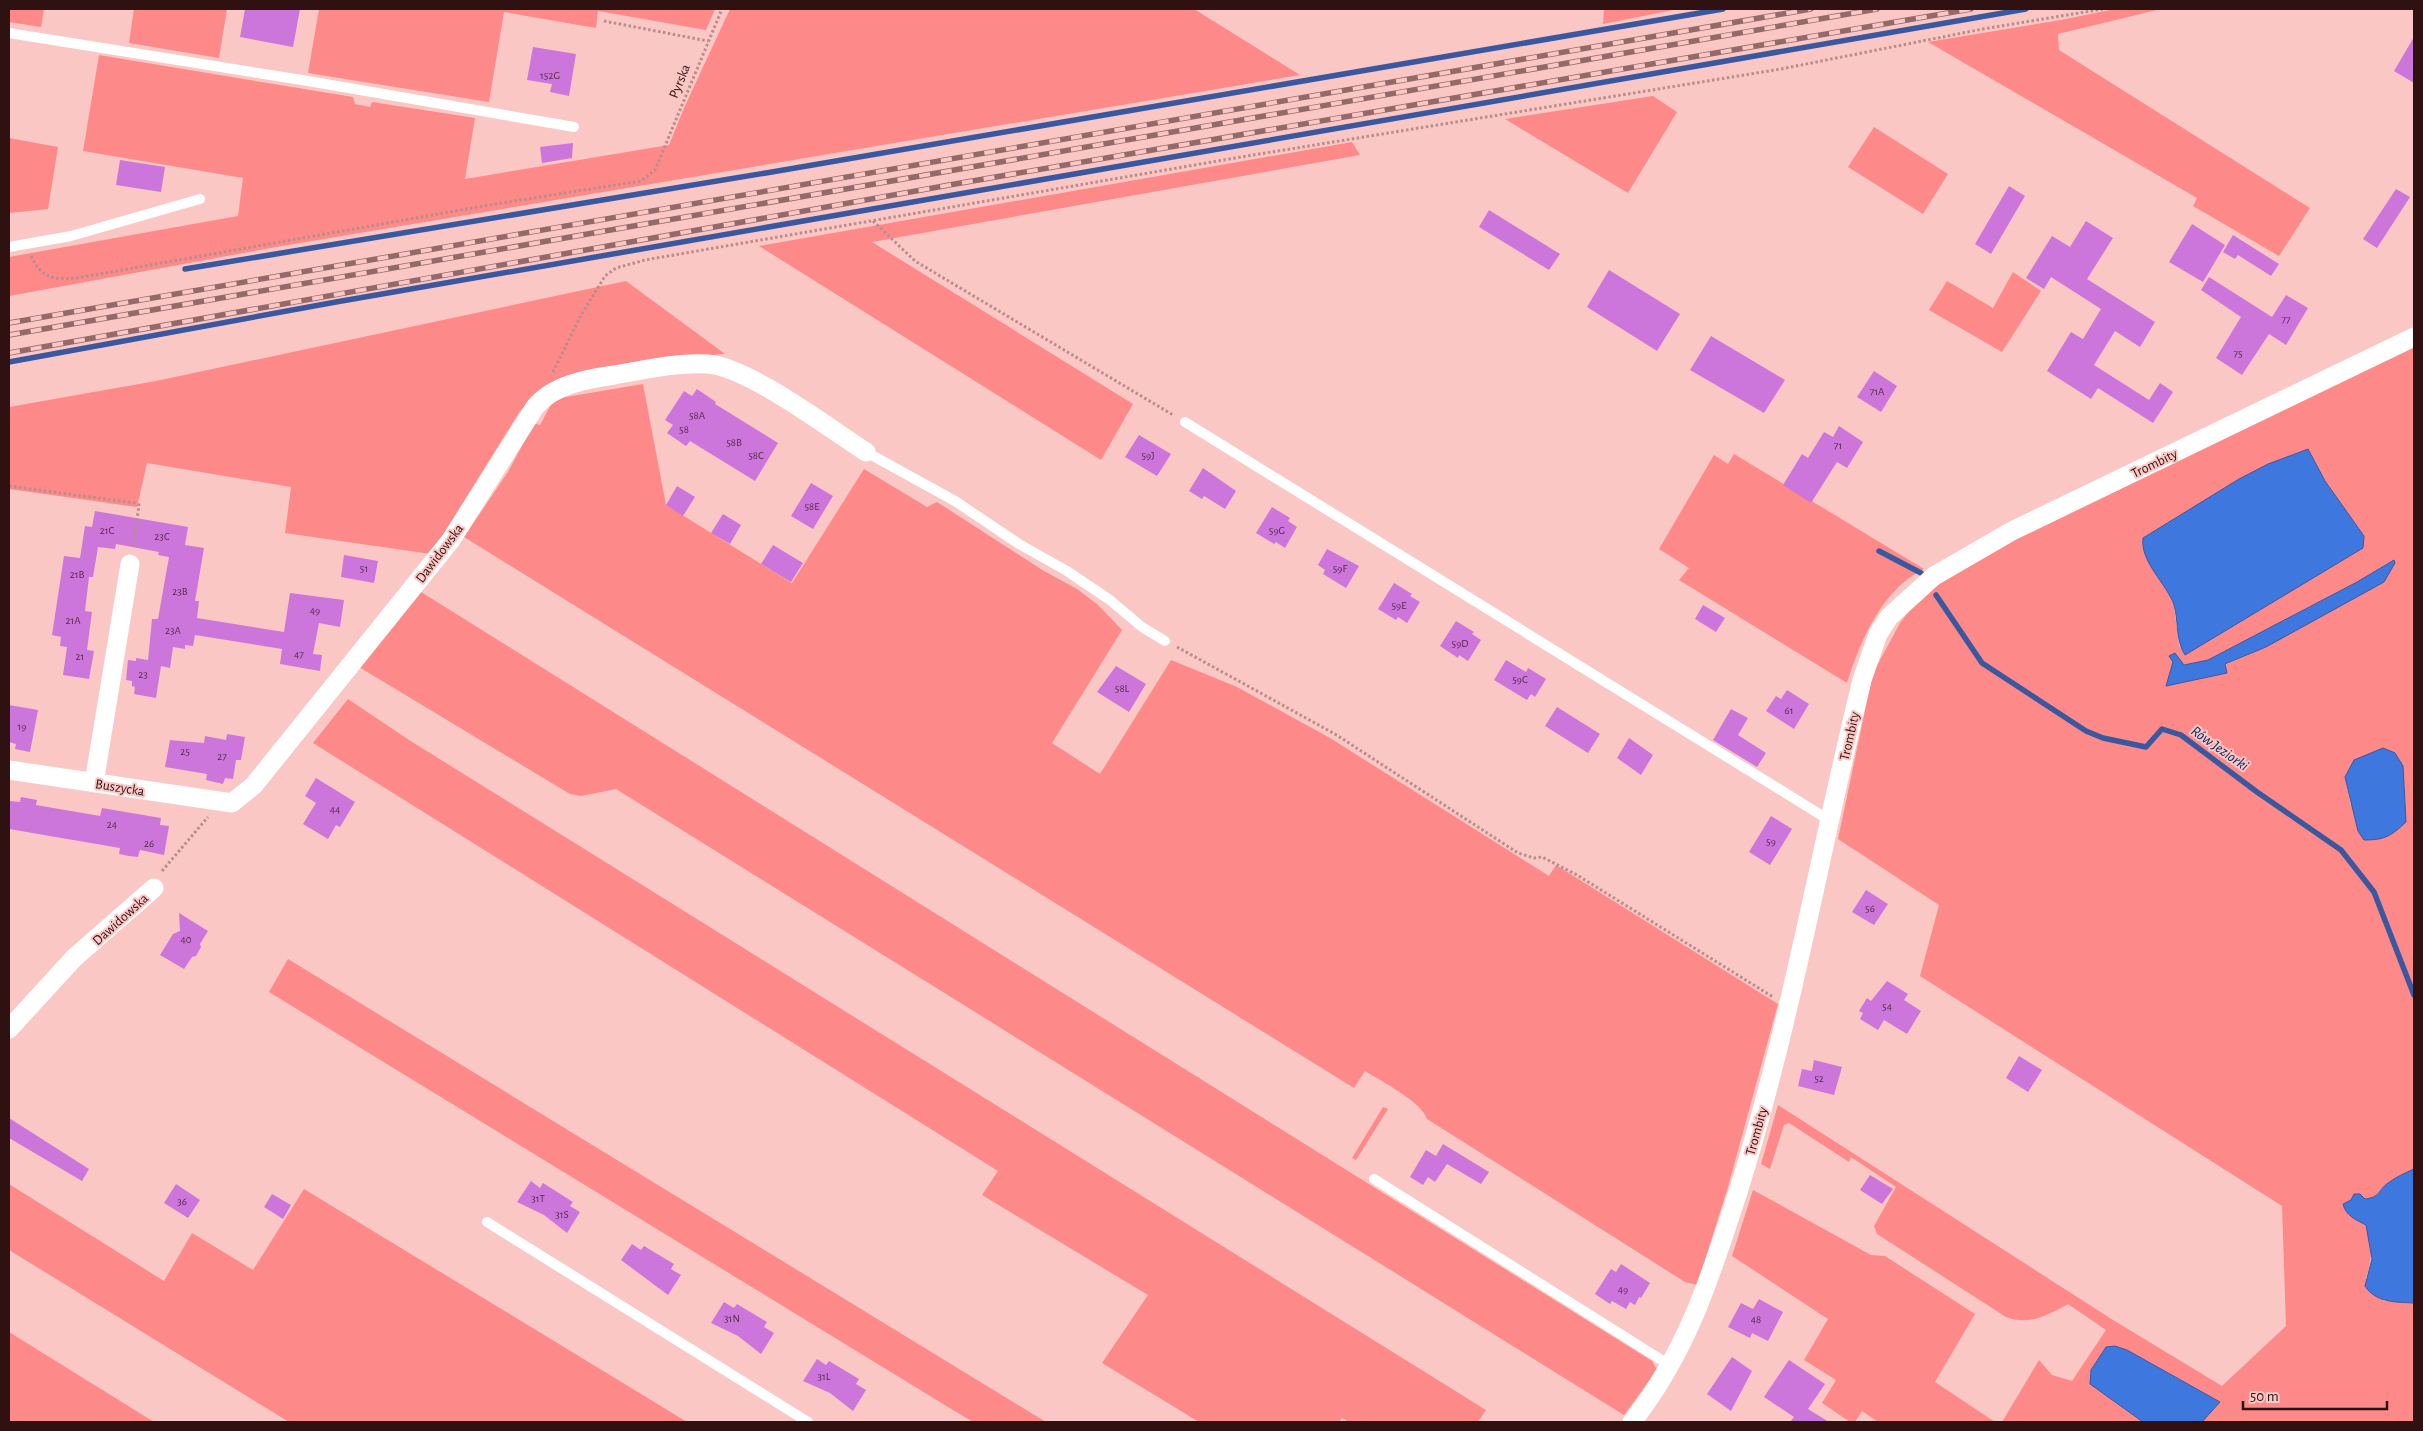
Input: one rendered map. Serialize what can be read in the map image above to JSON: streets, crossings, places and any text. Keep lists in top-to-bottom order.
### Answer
{
  "streets": {
    "street": ["Trombity", "Dawidowska", "Buszycka"],
    "path": ["Pyrska"]
  },
  "crossings": [
    ["Dawidowska", "Buszycka"]
  ],
  "water": ["Rów Jeziorki"],
  "house_numbers": [
    "152G",
    "77",
    "75",
    "71A",
    "58A",
    "58",
    "58B",
    "71",
    "58C",
    "59J",
    "58E",
    "21C",
    "59G",
    "23C",
    "51",
    "59F",
    "21B",
    "23B",
    "59E",
    "49",
    "21A",
    "23A",
    "59D",
    "47",
    "21",
    "23",
    "59C",
    "58L",
    "61",
    "19",
    "25",
    "27",
    "44",
    "24",
    "59",
    "26",
    "56",
    "40",
    "54",
    "52",
    "31T",
    "36",
    "31S",
    "49",
    "31N",
    "48",
    "31L"
  ],
  "scale_bar": "50 m"
}
